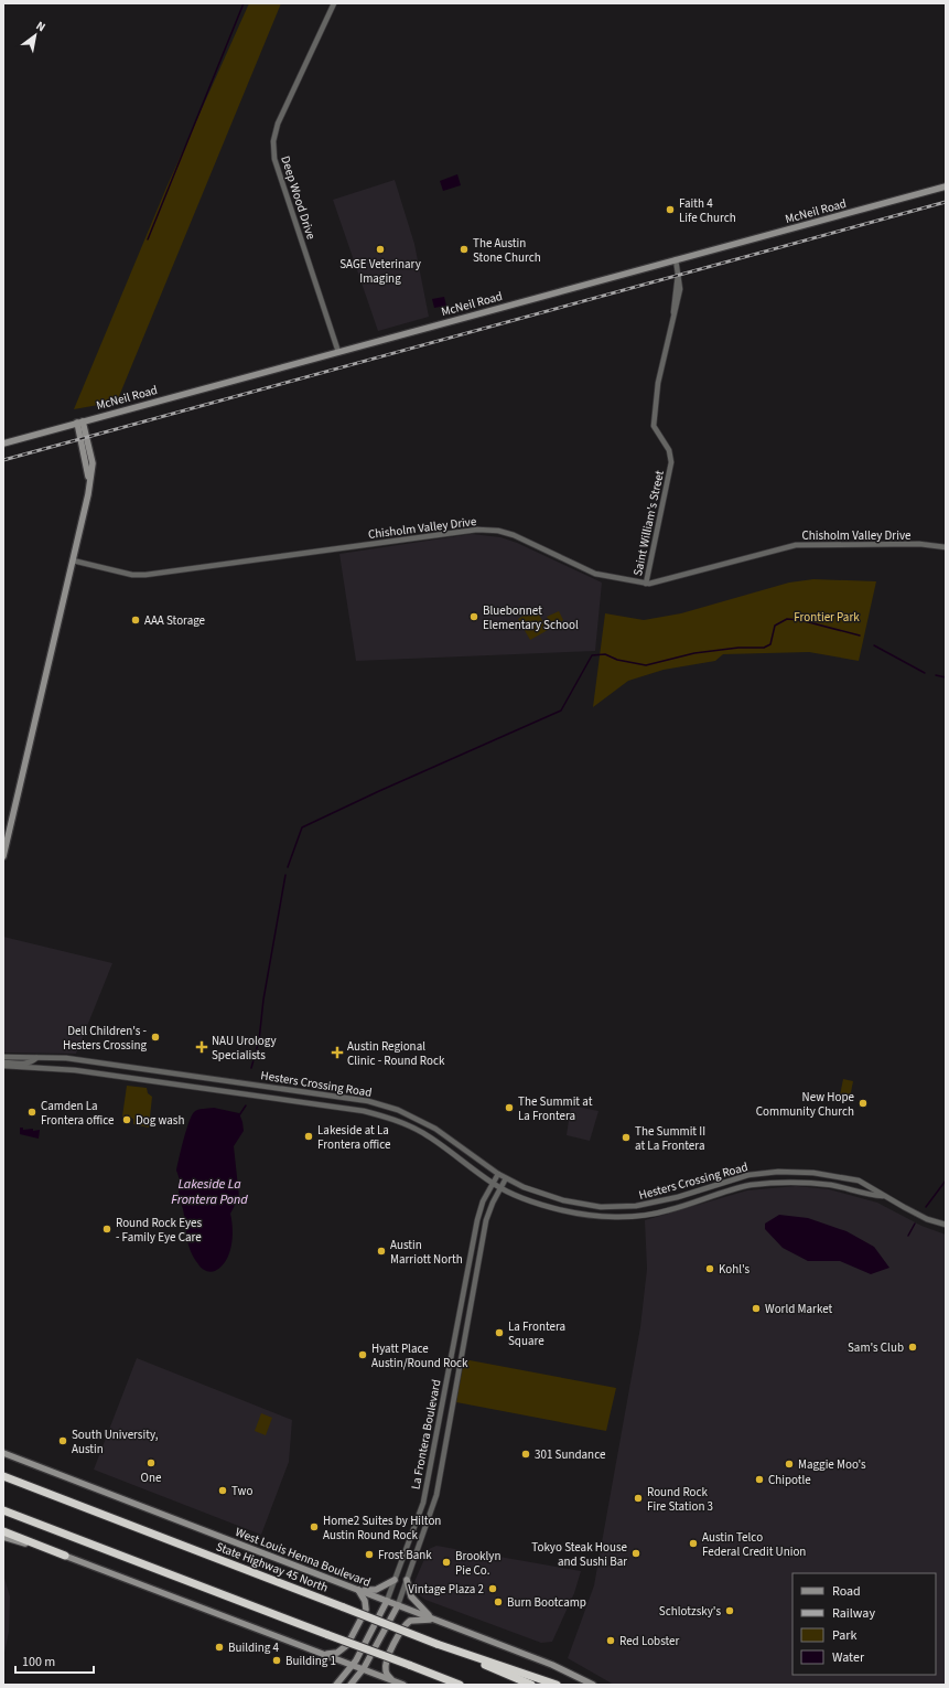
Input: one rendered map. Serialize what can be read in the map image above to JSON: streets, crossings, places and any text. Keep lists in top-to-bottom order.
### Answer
{
  "streets": {
    "highway": ["State Highway 45 North"],
    "main road": ["McNeil Road", "La Frontera Boulevard", "West Louis Henna Boulevard"],
    "street": [
      "Deep Wood Drive",
      "Saint William's Street",
      "Chisholm Valley Drive",
      "Hesters Crossing Road"
    ]
  },
  "crossings": [
    ["Deep Wood Drive", "McNeil Road"],
    ["McNeil Road", "Saint William's Street"],
    ["Saint William's Street", "Chisholm Valley Drive"],
    ["Hesters Crossing Road", "La Frontera Boulevard"],
    ["La Frontera Boulevard", "West Louis Henna Boulevard"]
  ],
  "water": ["Lakeside La Frontera Pond"],
  "parks": ["Frontier Park"],
  "places": {
    "other": [
      "Faith 4 Life Church",
      "SAGE Veterinary Imaging",
      "The Austin Stone Church",
      "Bluebonnet Elementary School",
      "AAA Storage",
      "Dell Children's - Hesters Crossing",
      "New Hope Community Church",
      "The Summit at La Frontera",
      "Camden La Frontera office",
      "Dog wash",
      "Lakeside at La Frontera office",
      "The Summit II at La Frontera",
      "Round Rock Eyes - Family Eye Care",
      "Austin Marriott North",
      "Kohl's",
      "World Market",
      "La Frontera Square",
      "Sam's Club",
      "Hyatt Place Austin/Round Rock",
      "South University, Austin",
      "301 Sundance",
      "One",
      "Maggie Moo's",
      "Chipotle",
      "Two",
      "Round Rock Fire Station 3",
      "Home2 Suites by Hilton Austin Round Rock",
      "Austin Telco Federal Credit Union",
      "Tokyo Steak House and Sushi Bar",
      "Frost Bank",
      "Brooklyn Pie Co.",
      "Vintage Plaza 2",
      "Burn Bootcamp",
      "Schlotzsky's",
      "Red Lobster",
      "Building 4",
      "Building 1"
    ],
    "health": ["NAU Urology Specialists", "Austin Regional Clinic - Round Rock"]
  },
  "legend": [
    "Road",
    "Railway",
    "Park",
    "Water"
  ],
  "scale_bar": "100 m",
  "north": "top right"
}
